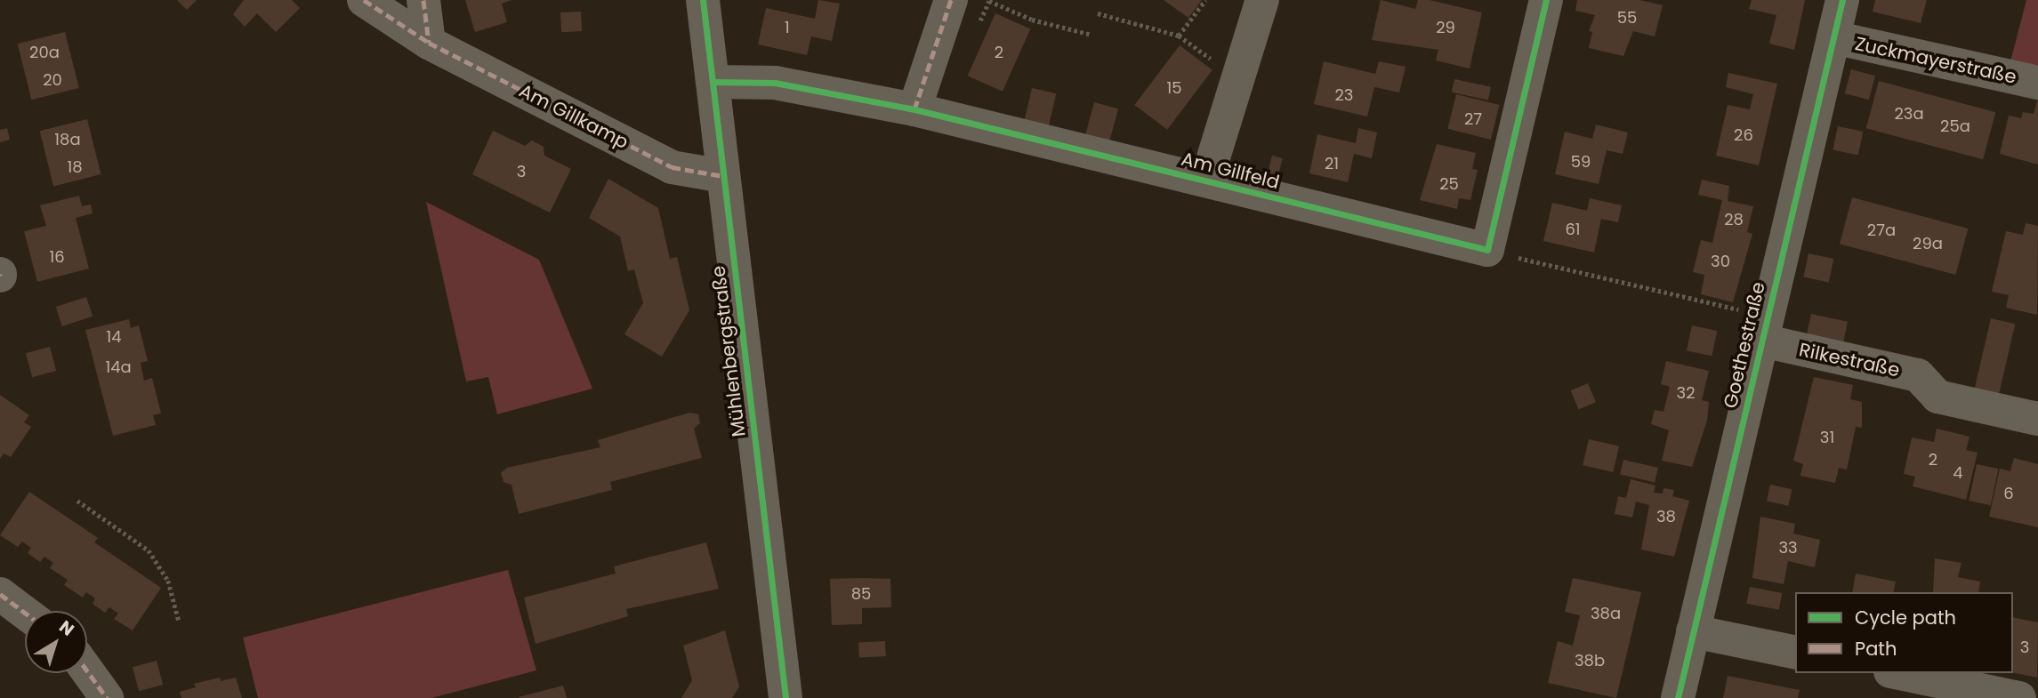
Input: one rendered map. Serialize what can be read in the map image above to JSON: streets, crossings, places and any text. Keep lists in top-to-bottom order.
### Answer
{
  "streets": {
    "street": [
      "Zuckmayerstraße",
      "Am Gillkamp",
      "Am Gillfeld",
      "Goethestraße",
      "Mühlenbergstraße",
      "Rilkestraße"
    ]
  },
  "crossings": [
    ["Zuckmayerstraße", "Goethestraße"],
    ["Am Gillkamp", "Mühlenbergstraße"],
    ["Am Gillfeld", "Mühlenbergstraße"],
    ["Goethestraße", "Rilkestraße"]
  ],
  "house_numbers": [
    "55",
    "1",
    "29",
    "20a",
    "2",
    "20",
    "15",
    "23",
    "23a",
    "27",
    "25a",
    "26",
    "18a",
    "59",
    "21",
    "18",
    "3",
    "25",
    "28",
    "61",
    "27a",
    "29a",
    "16",
    "30",
    "14",
    "14a",
    "32",
    "31",
    "2",
    "4",
    "6",
    "38",
    "33",
    "85",
    "38a",
    "3",
    "38b"
  ],
  "legend": ["Cycle path", "Path"],
  "north": "top right"
}
